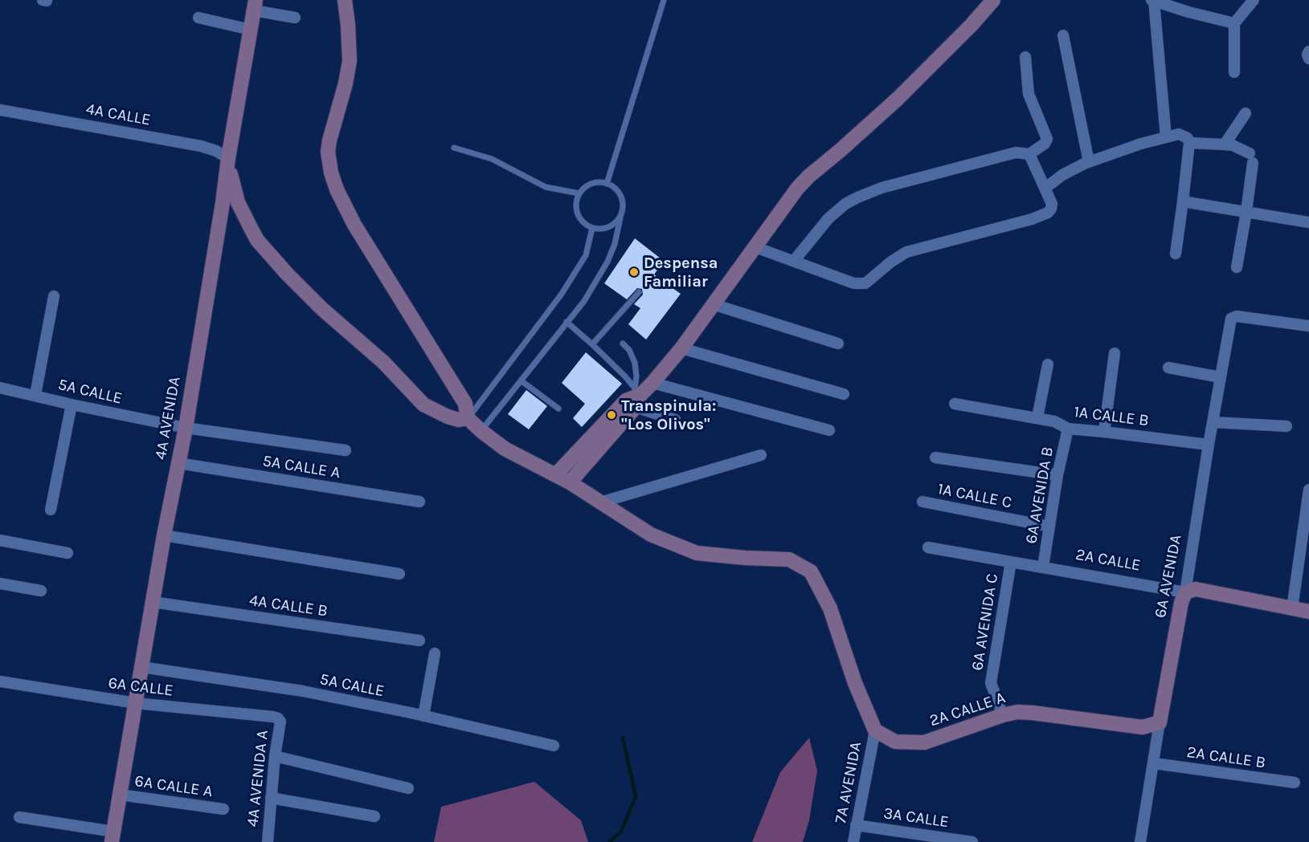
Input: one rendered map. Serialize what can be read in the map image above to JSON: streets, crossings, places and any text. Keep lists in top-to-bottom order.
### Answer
{
  "streets": {
    "street": [
      "4A CALLE",
      "5A CALLE",
      "1A CALLE B",
      "4A AVENIDA",
      "5A CALLE A",
      "6A AVENIDA B",
      "1A CALLE C",
      "2A CALLE",
      "6A AVENIDA",
      "4A CALLE B",
      "6A AVENIDA C",
      "6A CALLE",
      "2A CALLE A",
      "2A CALLE B",
      "4A AVENIDA A",
      "7A AVENIDA",
      "6A CALLE A",
      "3A CALLE"
    ]
  },
  "crossings": [
    ["4A CALLE", "4A AVENIDA"],
    ["5A CALLE", "4A AVENIDA"],
    ["1A CALLE B", "6A AVENIDA B"],
    ["1A CALLE B", "6A AVENIDA"],
    ["4A AVENIDA", "5A CALLE A"],
    ["4A AVENIDA", "4A CALLE B"],
    ["4A AVENIDA", "6A CALLE"],
    ["4A AVENIDA", "6A CALLE A"],
    ["6A AVENIDA B", "1A CALLE C"],
    ["6A AVENIDA B", "2A CALLE"],
    ["2A CALLE", "6A AVENIDA"],
    ["2A CALLE", "6A AVENIDA C"],
    ["6A AVENIDA", "2A CALLE A"],
    ["6A AVENIDA", "2A CALLE B"],
    ["6A AVENIDA C", "2A CALLE A"],
    ["6A CALLE", "4A AVENIDA A"],
    ["2A CALLE A", "7A AVENIDA"],
    ["7A AVENIDA", "3A CALLE"]
  ],
  "places": ["Despensa Familiar", "Transpinula: \"Los Olivos\""]
}
